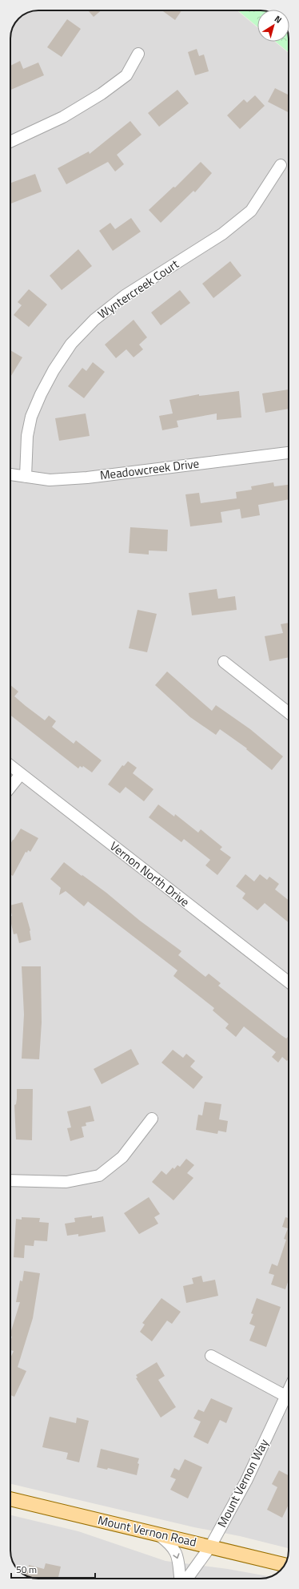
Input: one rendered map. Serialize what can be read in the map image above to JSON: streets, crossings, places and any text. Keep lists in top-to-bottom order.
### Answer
{
  "streets": {
    "main road": ["Mount Vernon Road"],
    "street": [
      "Wyntercreek Court",
      "Meadowcreek Drive",
      "Vernon North Drive",
      "Mount Vernon Way"
    ]
  },
  "crossings": [
    ["Wyntercreek Court", "Meadowcreek Drive"],
    ["Mount Vernon Way", "Mount Vernon Road"]
  ],
  "scale_bar": "50 m",
  "north": "top right"
}
